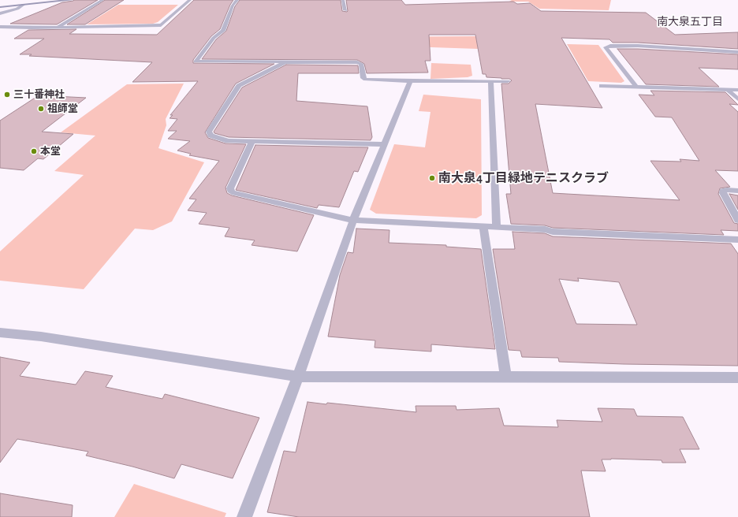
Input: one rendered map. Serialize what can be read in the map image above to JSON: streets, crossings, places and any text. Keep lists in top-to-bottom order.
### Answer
{
  "districts": ["南大泉五丁目"],
  "places": [
    "三十番神社",
    "祖師堂",
    "本堂",
    "南大泉4丁目緑地テニスクラブ"
  ]
}
